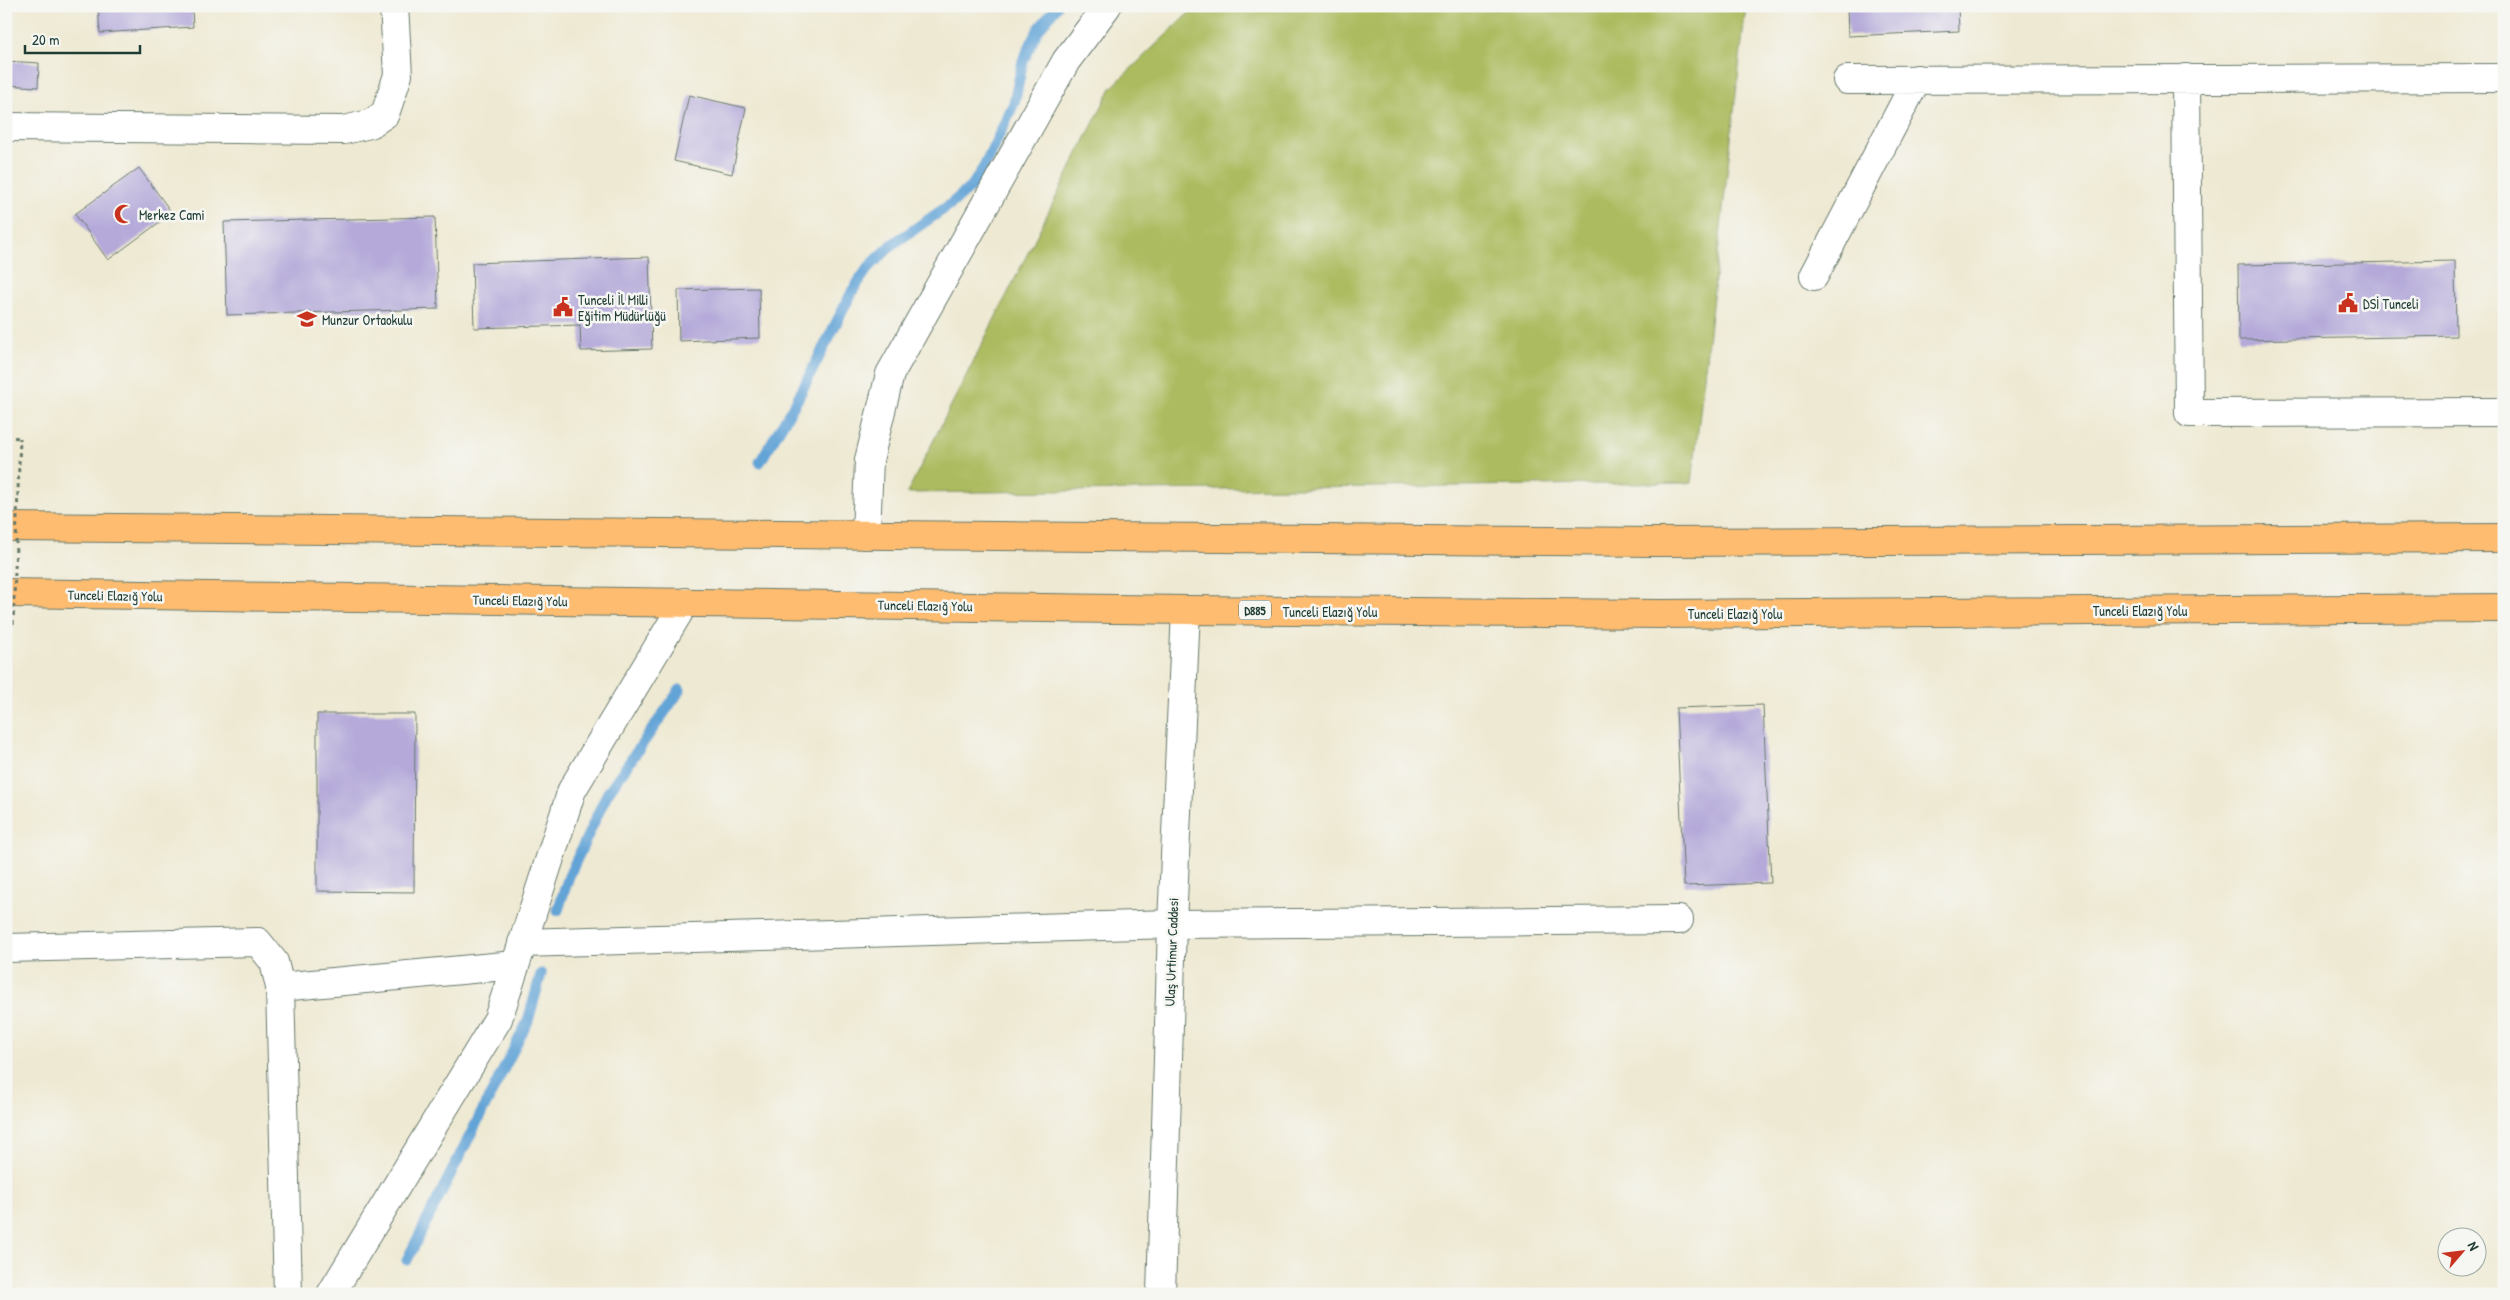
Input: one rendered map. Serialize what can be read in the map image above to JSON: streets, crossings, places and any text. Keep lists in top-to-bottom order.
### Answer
{
  "streets": {
    "main road": ["Tunceli Elazığ Yolu", "D885"],
    "street": ["Ulaş Urtimur Caddesi"]
  },
  "crossings": [
    ["Tunceli Elazığ Yolu", "Ulaş Urtimur Caddesi"]
  ],
  "places": {
    "mosque": ["Merkez Cami"],
    "public building": ["DSİ Tunceli", "Tunceli İl Milli Eğitim Müdürlüğü"],
    "school or university": ["Munzur Ortaokulu"]
  },
  "scale_bar": "20 m",
  "north": "top right"
}
